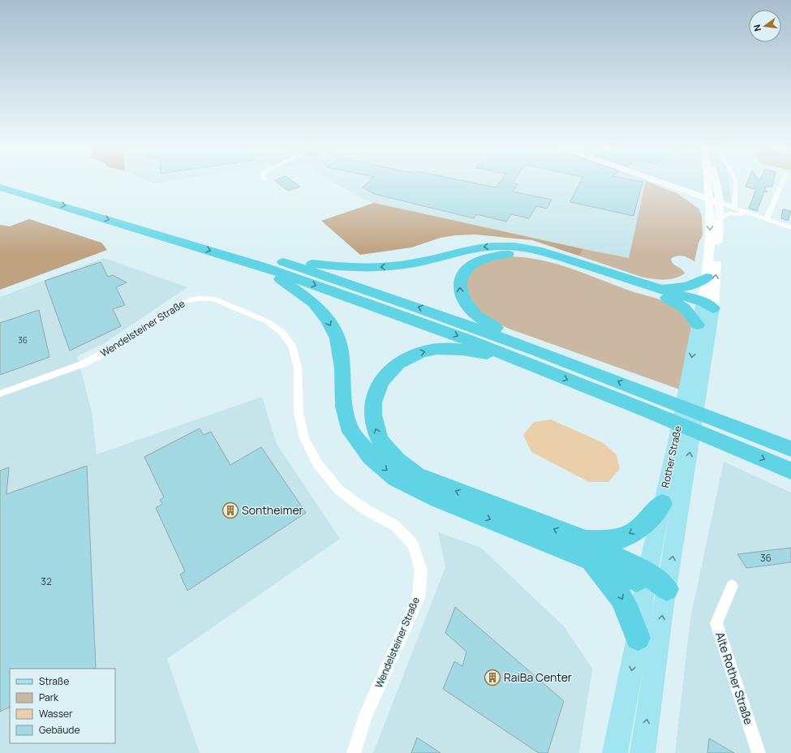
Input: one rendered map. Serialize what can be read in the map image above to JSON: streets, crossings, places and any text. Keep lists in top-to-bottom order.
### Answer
{
  "streets": {
    "main road": ["Rother Straße"],
    "street": ["Wendelsteiner Straße", "Alte Rother Straße"]
  },
  "places": {
    "building": ["Sontheimer", "RaiBa Center"]
  },
  "house_numbers": ["36", "36", "32"],
  "legend": [
    "Straße",
    "Park",
    "Wasser",
    "Gebäude"
  ],
  "north": "left"
}
